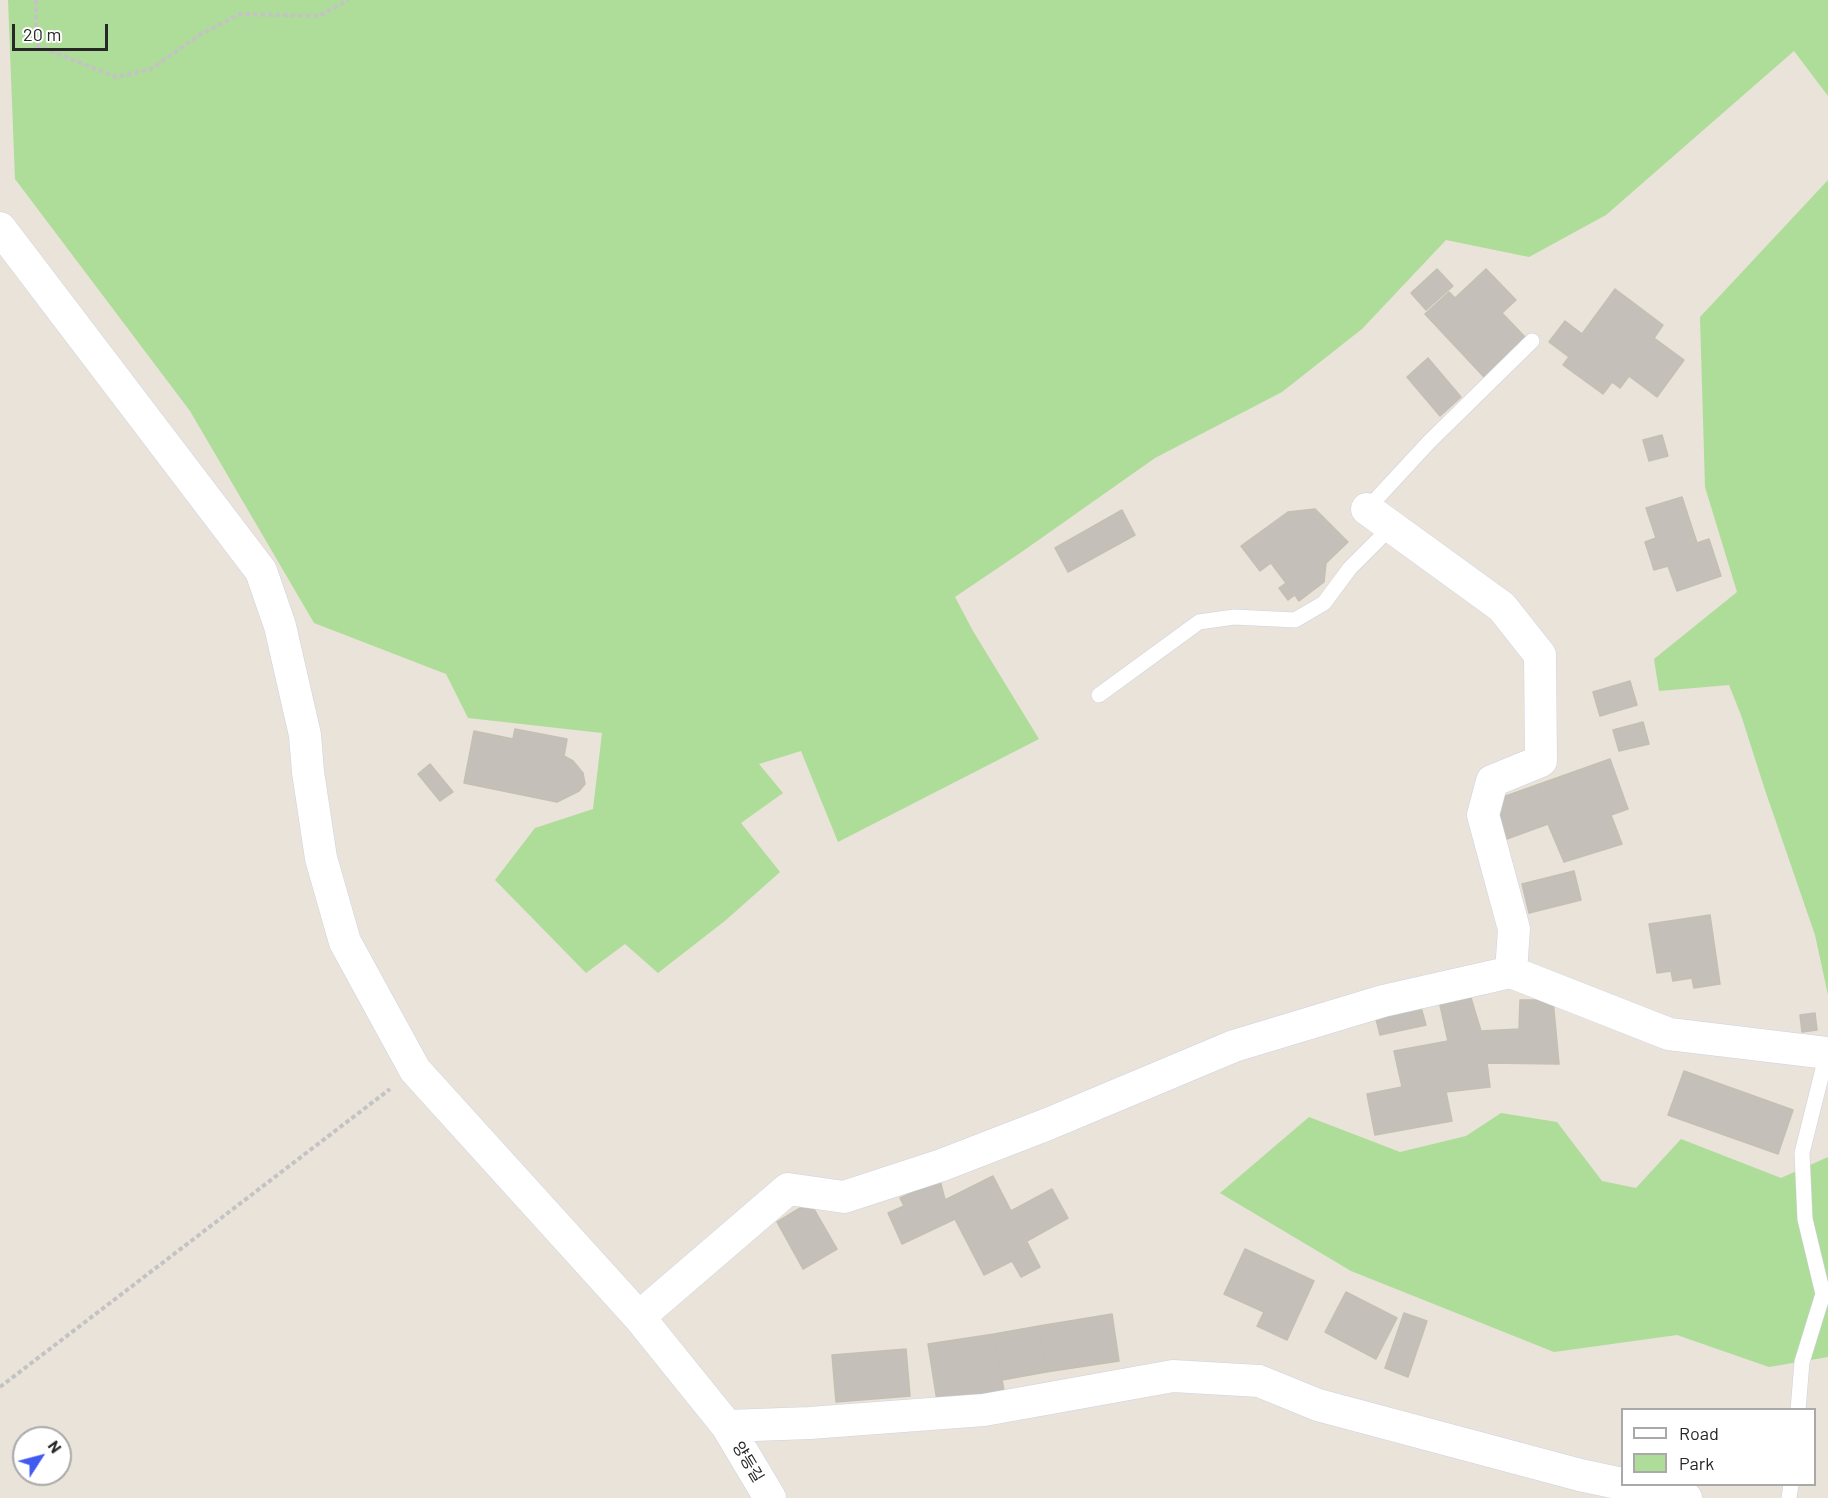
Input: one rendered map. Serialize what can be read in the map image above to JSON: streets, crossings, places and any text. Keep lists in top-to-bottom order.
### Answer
{
  "streets": {
    "street": ["양등길"]
  },
  "legend": ["Road", "Park"],
  "scale_bar": "20 m",
  "north": "top right"
}
